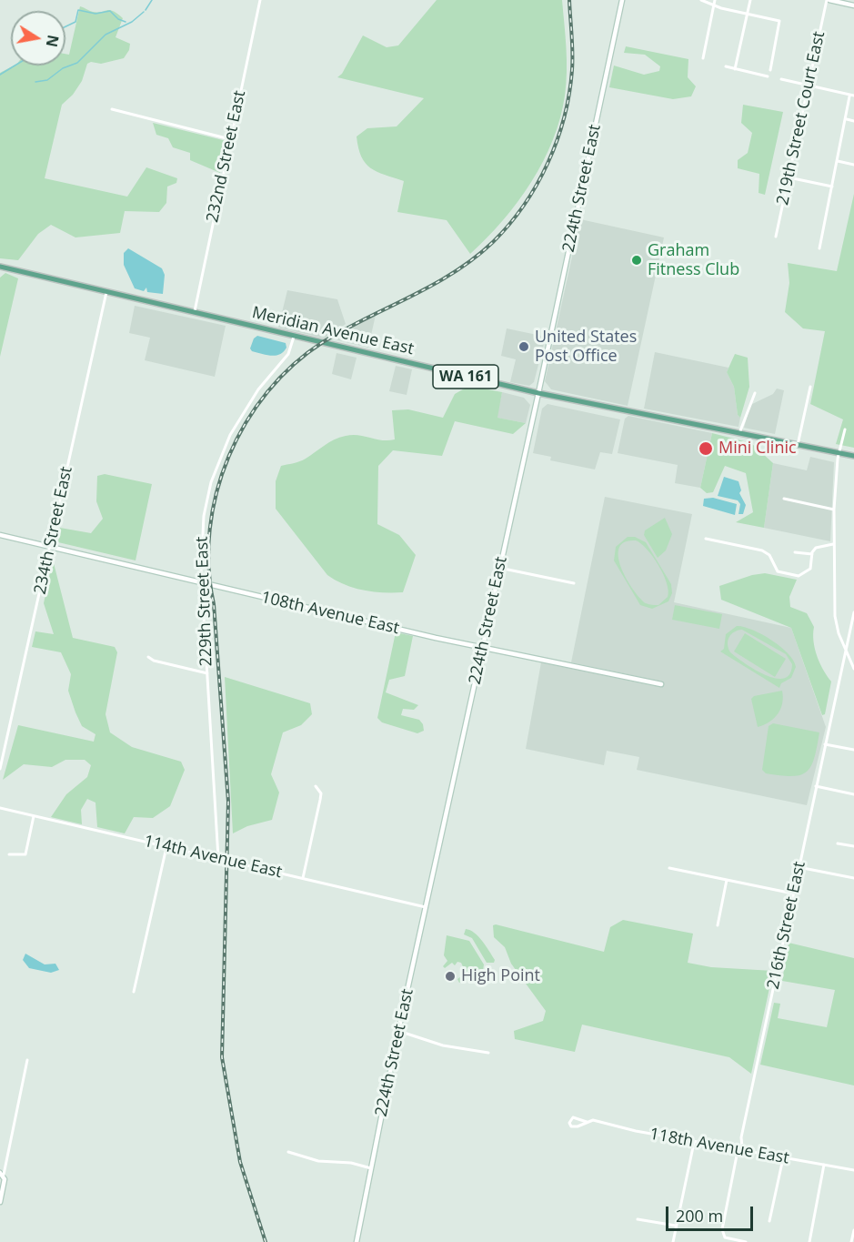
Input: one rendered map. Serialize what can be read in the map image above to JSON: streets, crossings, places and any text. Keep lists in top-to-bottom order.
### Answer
{
  "streets": {
    "main road": [
      "224th Street East",
      "Meridian Avenue East",
      "WA 161",
      "108th Avenue East"
    ],
    "street": [
      "219th Street Court East",
      "232nd Street East",
      "234th Street East",
      "229th Street East",
      "114th Avenue East",
      "216th Street East",
      "118th Avenue East"
    ]
  },
  "crossings": [
    ["232nd Street East", "Meridian Avenue East"],
    ["224th Street East", "Meridian Avenue East"],
    ["224th Street East", "108th Avenue East"],
    ["224th Street East", "114th Avenue East"],
    ["Meridian Avenue East", "234th Street East"],
    ["Meridian Avenue East", "229th Street East"],
    ["234th Street East", "108th Avenue East"],
    ["229th Street East", "108th Avenue East"],
    ["229th Street East", "114th Avenue East"],
    ["216th Street East", "118th Avenue East"]
  ],
  "places": [
    "Graham Fitness Club",
    "United States Post Office",
    "Mini Clinic",
    "High Point"
  ],
  "scale_bar": "200 m",
  "north": "right"
}
